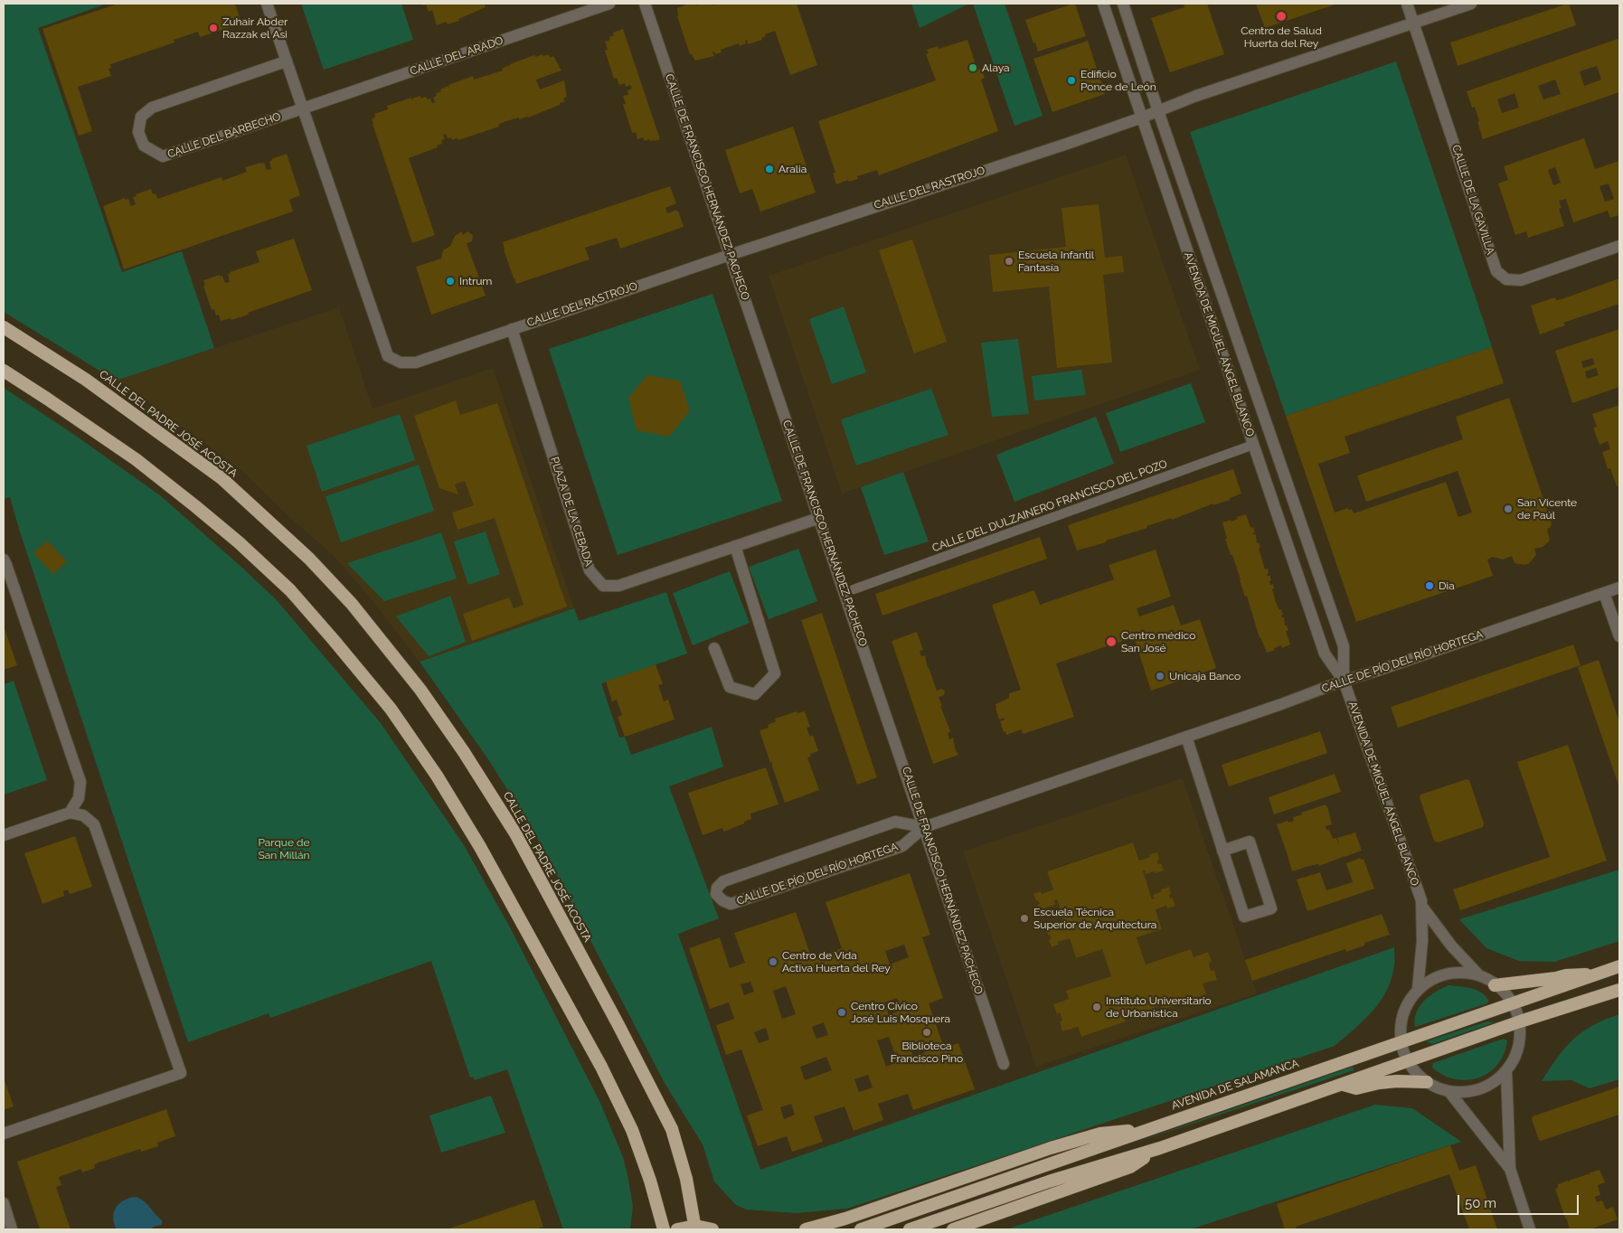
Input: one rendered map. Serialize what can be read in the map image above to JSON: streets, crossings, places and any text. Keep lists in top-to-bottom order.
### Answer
{
  "streets": {
    "highway": ["CALLE DEL PADRE JOSÉ ACOSTA", "AVENIDA DE SALAMANCA"],
    "street": [
      "CALLE DEL ARADO",
      "CALLE DEL BARBECHO",
      "CALLE DE FRANCISCO HERNÁNDEZ PACHECO",
      "CALLE DEL RASTROJO",
      "CALLE DE LA GAVILLA",
      "AVENIDA DE MIGUEL ÁNGEL BLANCO",
      "CALLE DEL DULZAINERO FRANCISCO DEL POZO",
      "PLAZA DE LA CEBADA",
      "CALLE DE PÍO DEL RÍO HORTEGA"
    ]
  },
  "crossings": [
    ["CALLE DEL ARADO", "CALLE DEL BARBECHO"],
    ["CALLE DEL ARADO", "CALLE DEL RASTROJO"],
    ["CALLE DEL BARBECHO", "CALLE DEL RASTROJO"],
    ["CALLE DE FRANCISCO HERNÁNDEZ PACHECO", "CALLE DEL RASTROJO"],
    ["CALLE DE FRANCISCO HERNÁNDEZ PACHECO", "PLAZA DE LA CEBADA"],
    ["CALLE DE FRANCISCO HERNÁNDEZ PACHECO", "CALLE DE PÍO DEL RÍO HORTEGA"],
    ["CALLE DEL RASTROJO", "CALLE DE LA GAVILLA"],
    ["CALLE DEL RASTROJO", "AVENIDA DE MIGUEL ÁNGEL BLANCO"],
    ["CALLE DEL RASTROJO", "PLAZA DE LA CEBADA"],
    ["AVENIDA DE MIGUEL ÁNGEL BLANCO", "CALLE DEL DULZAINERO FRANCISCO DEL POZO"],
    ["AVENIDA DE MIGUEL ÁNGEL BLANCO", "CALLE DE PÍO DEL RÍO HORTEGA"],
    ["AVENIDA DE MIGUEL ÁNGEL BLANCO", "AVENIDA DE SALAMANCA"]
  ],
  "parks": ["Parque de San Millán"],
  "places": [
    "Centro de Salud Huerta del Rey",
    "Zuhair Abder Razzak el Asi",
    "Alaya",
    "Edificio Ponce de León",
    "Aralia",
    "Escuela Infantil Fantasía",
    "Intrum",
    "San Vicente de Paúl",
    "Dia",
    "Centro médico San José",
    "Unicaja Banco",
    "Escuela Técnica Superior de Arquitectura",
    "Centro de Vida Activa Huerta del Rey",
    "Instituto Universitario de Urbanística",
    "Centro Cívico José Luis Mosquera",
    "Biblioteca Francisco Pino"
  ],
  "scale_bar": "50 m"
}
